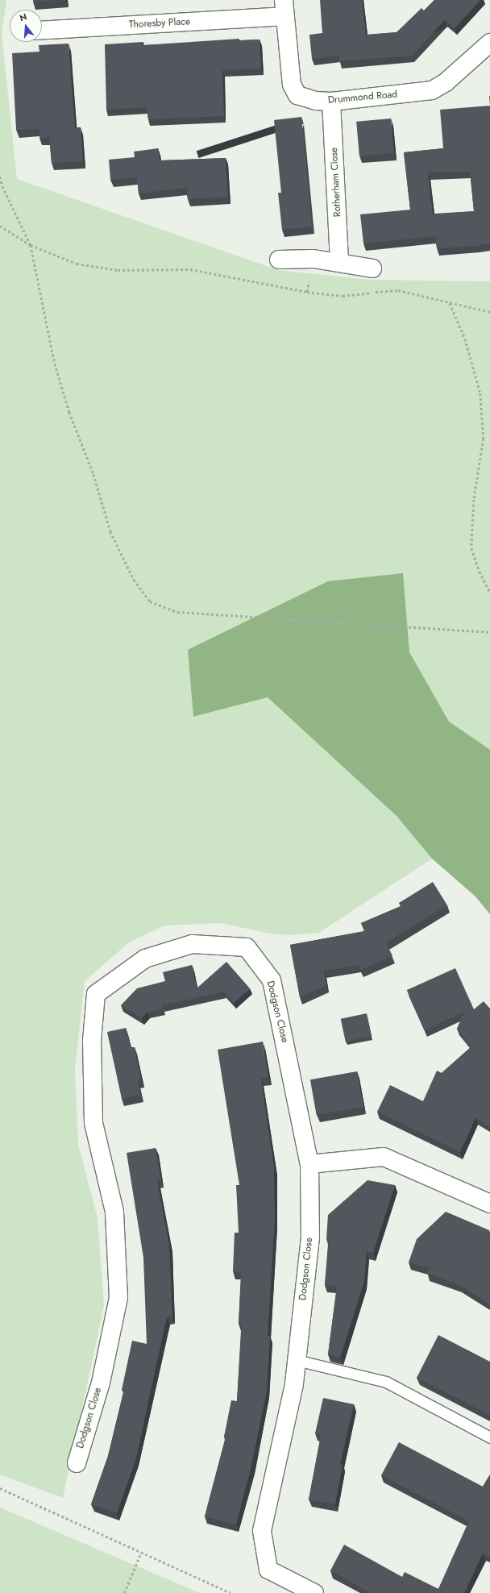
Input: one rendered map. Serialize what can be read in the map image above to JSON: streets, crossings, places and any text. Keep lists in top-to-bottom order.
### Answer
{
  "streets": {
    "street": [
      "Thoresby Place",
      "Drummond Road",
      "Rotherham Close",
      "Dodgson Close"
    ]
  },
  "crossings": [
    ["Thoresby Place", "Drummond Road"],
    ["Drummond Road", "Rotherham Close"]
  ],
  "north": "top"
}
